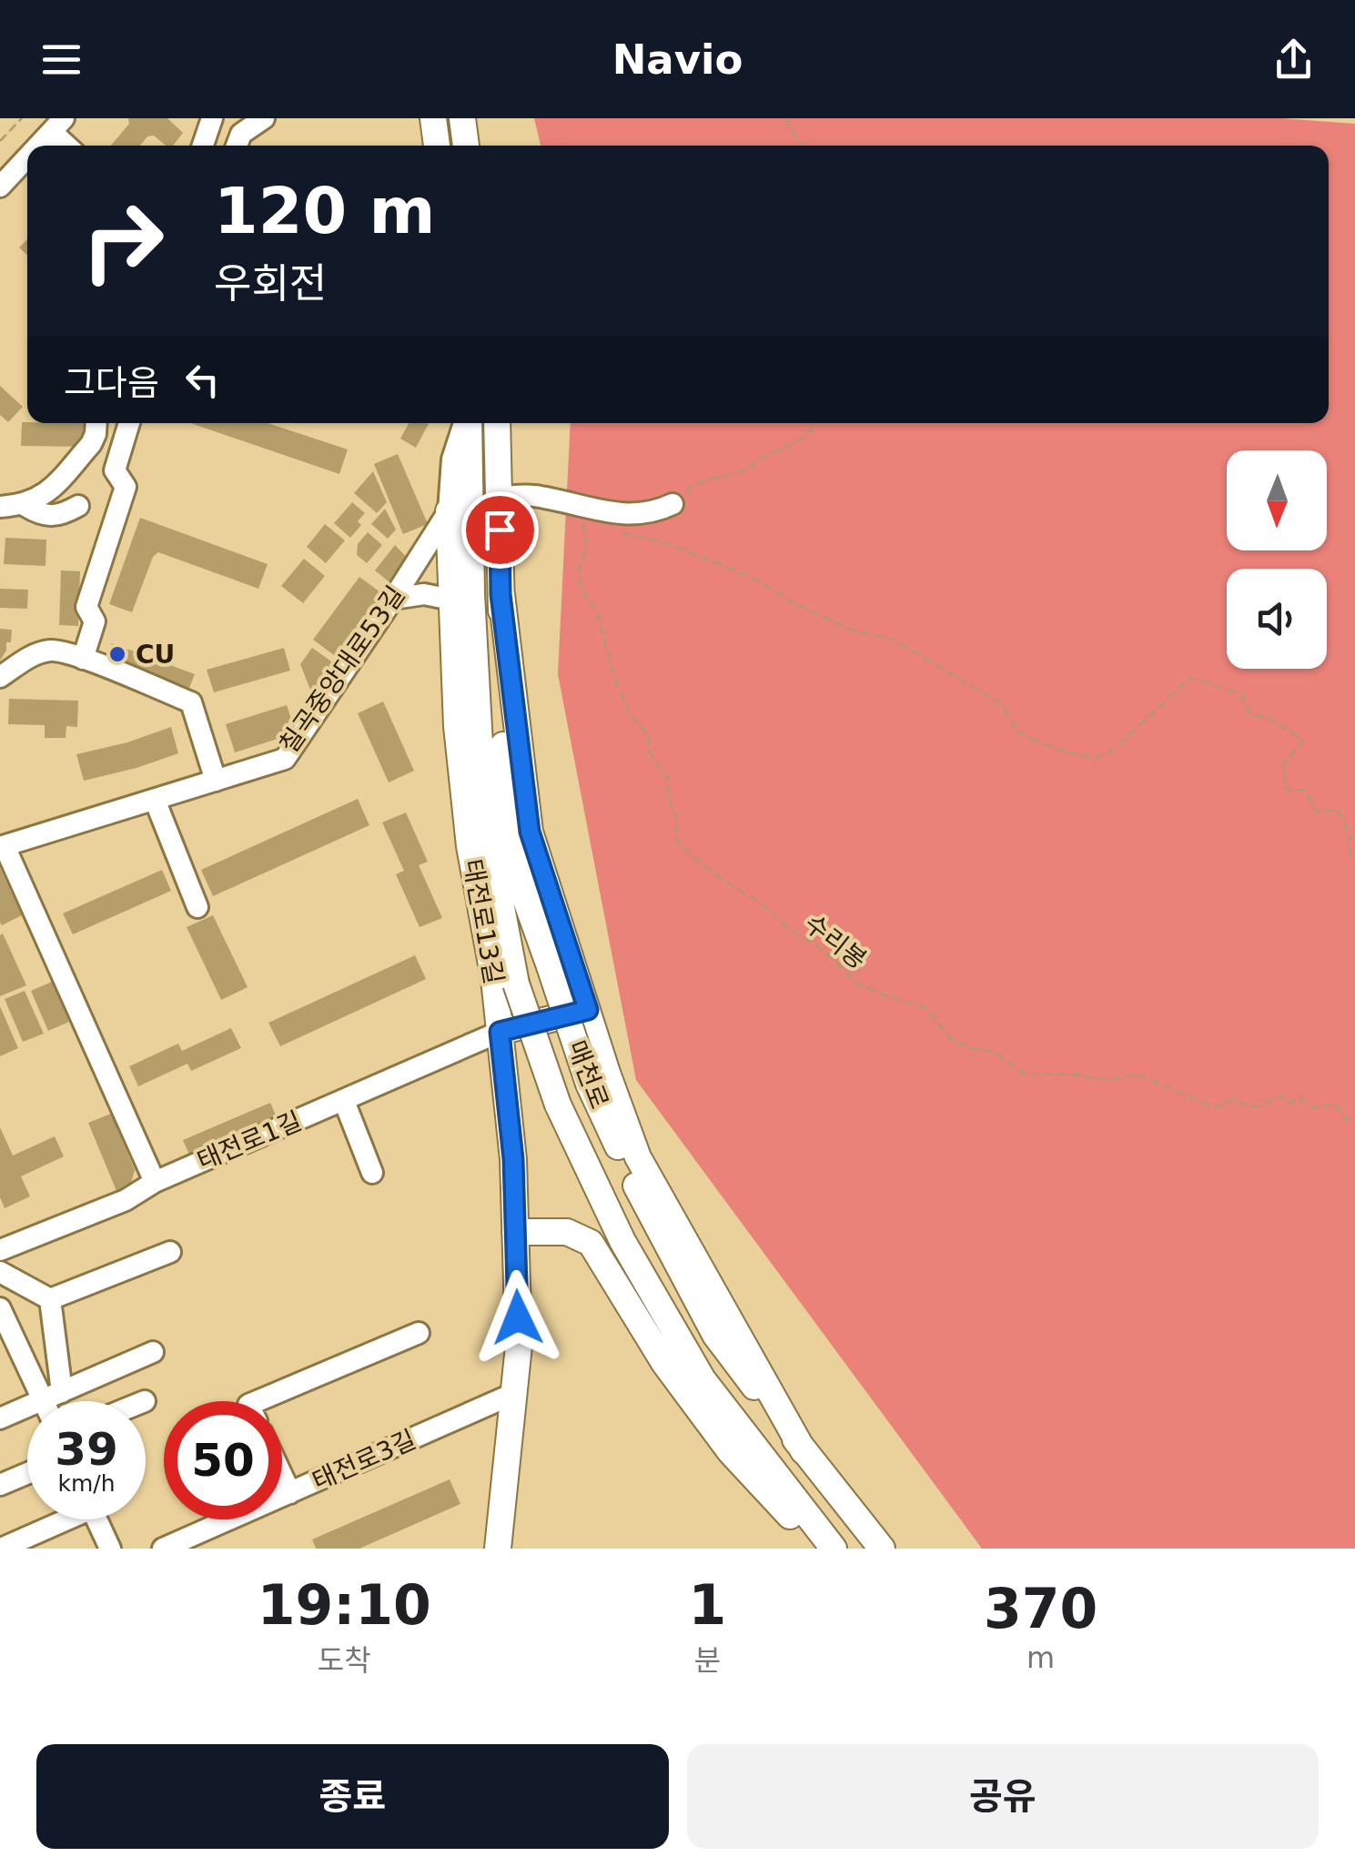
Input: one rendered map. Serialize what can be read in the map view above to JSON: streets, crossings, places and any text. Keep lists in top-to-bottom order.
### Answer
{
  "streets": {
    "main road": ["태전로13길", "매천로"],
    "street": ["칠곡중앙대로53길", "태전로1길", "태전로3길"],
    "path": ["수리봉"]
  },
  "crossings": [
    ["칠곡중앙대로53길", "태전로13길"],
    ["칠곡중앙대로53길", "태전로1길"],
    ["태전로13길", "태전로1길"],
    ["태전로13길", "태전로3길"]
  ],
  "places": ["CU"],
  "north": "bottom",
  "page": {
    "header": "Navio",
    "turn": ["120 m", "우회전"],
    "then": "그다음",
    "speed": "39 km/h",
    "limit": "50",
    "eta": [
      "19:10",
      "도착",
      "1",
      "분",
      "370",
      "m"
    ],
    "buttons": ["종료", "공유"]
  }
}
